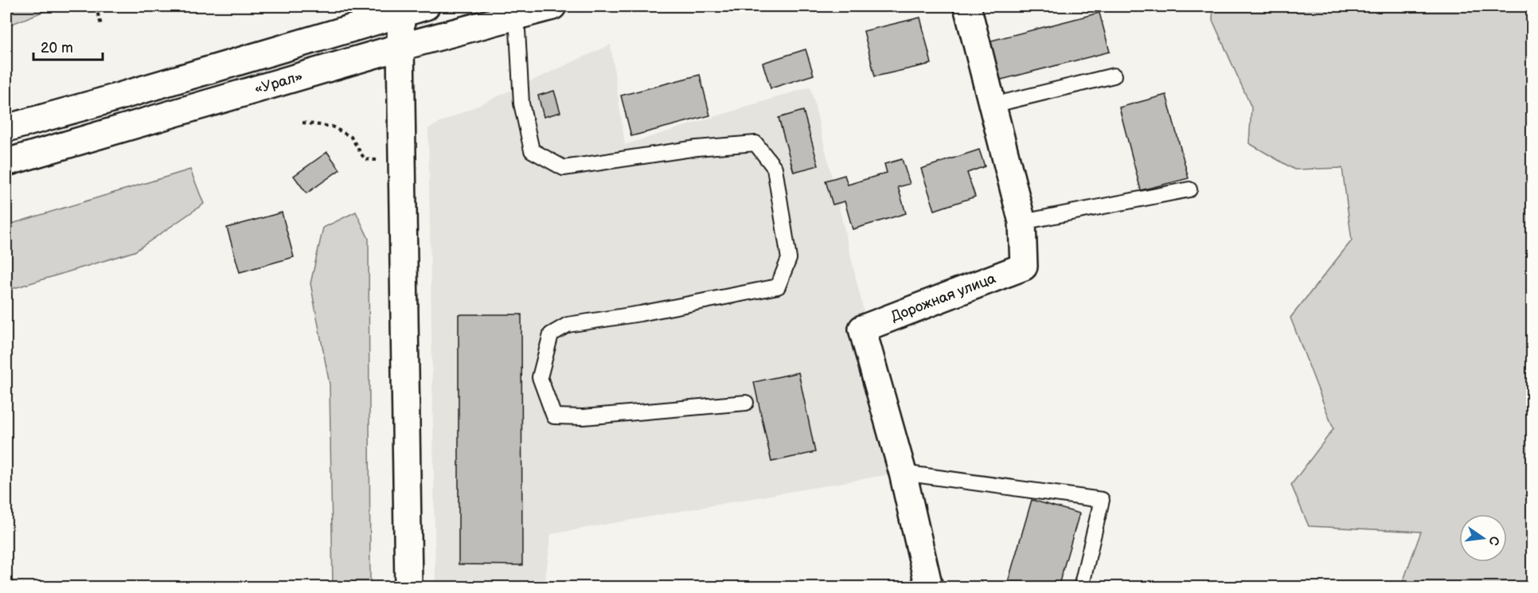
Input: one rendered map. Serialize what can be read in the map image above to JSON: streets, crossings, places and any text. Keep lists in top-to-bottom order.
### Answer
{
  "streets": {
    "main road": ["«Урал»", "Дорожная улица"]
  },
  "scale_bar": "20 m",
  "north": "right"
}
